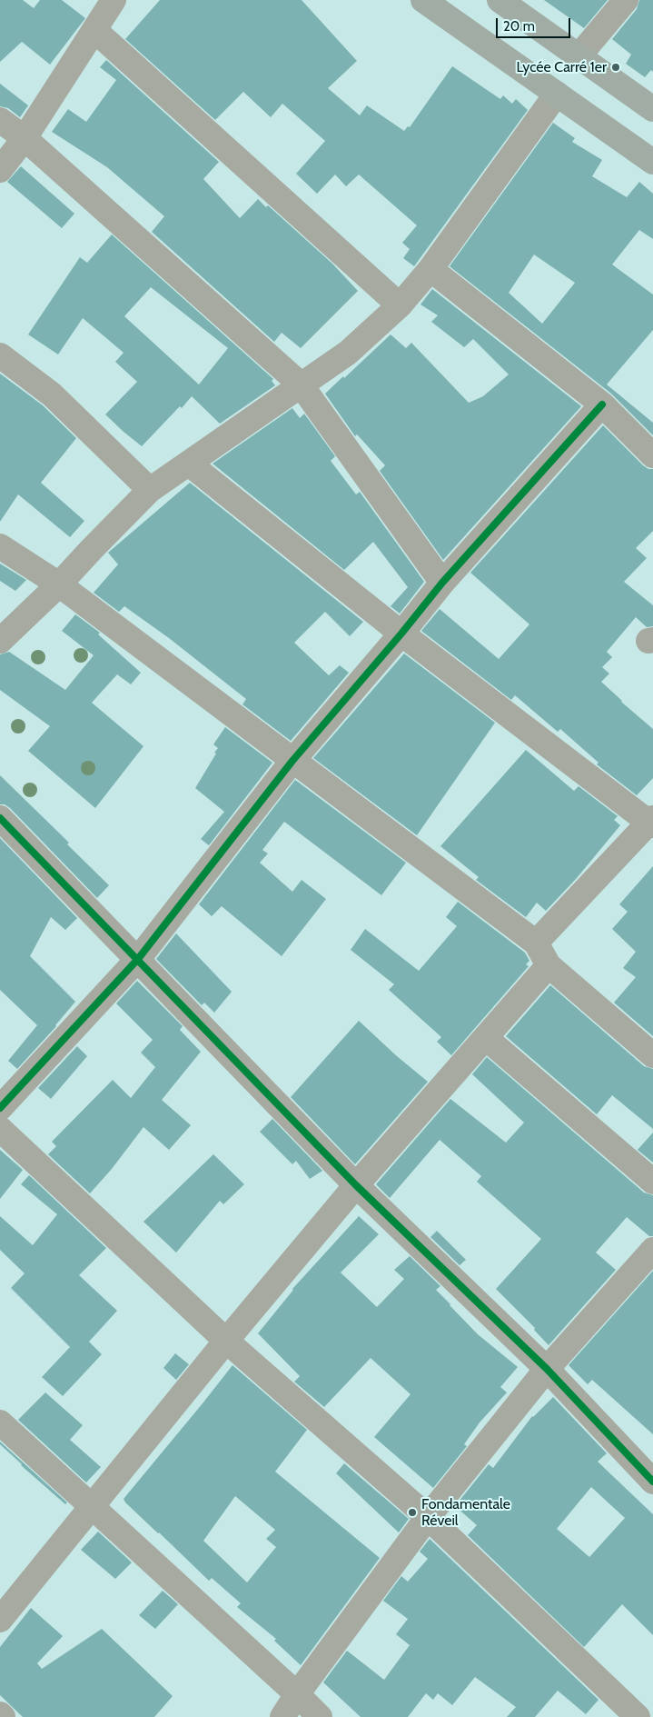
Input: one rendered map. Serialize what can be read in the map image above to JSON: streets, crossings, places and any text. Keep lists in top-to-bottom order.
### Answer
{
  "places": ["Lycée Carré 1er", "Fondamentale Réveil"],
  "scale_bar": "20 m"
}
